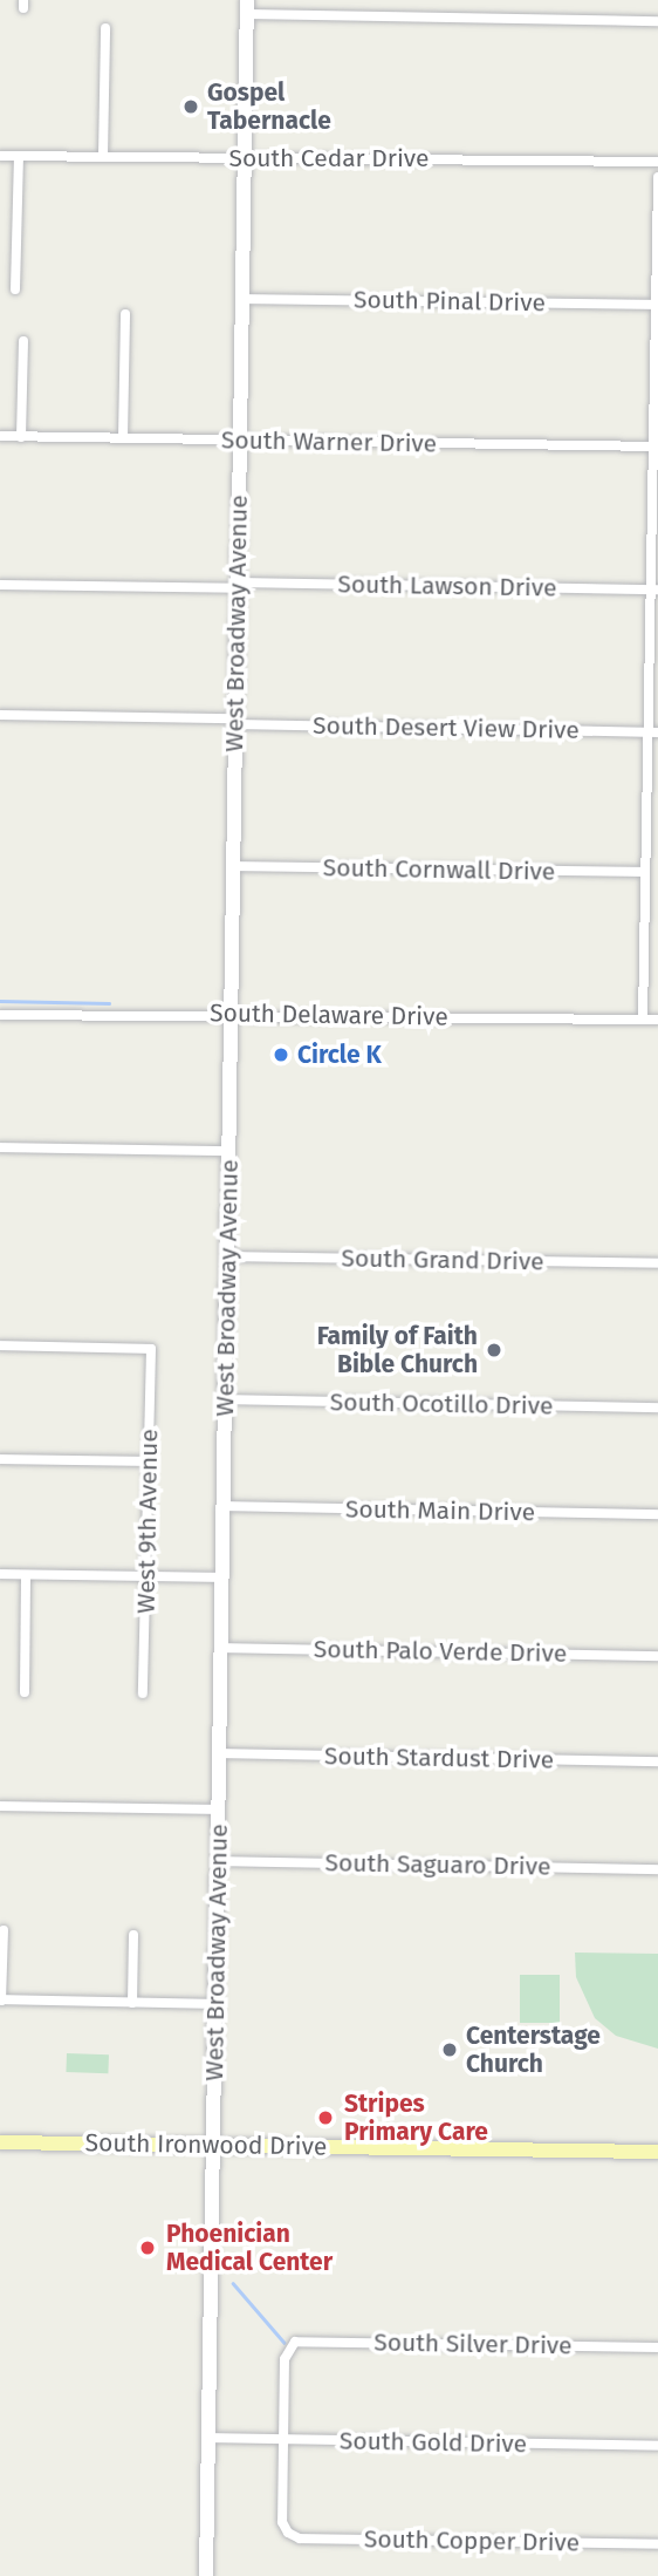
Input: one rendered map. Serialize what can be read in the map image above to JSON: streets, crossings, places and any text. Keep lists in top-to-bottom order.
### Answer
{
  "streets": {
    "main road": ["West Broadway Avenue", "South Ironwood Drive"],
    "street": [
      "South Cedar Drive",
      "South Pinal Drive",
      "South Warner Drive",
      "South Lawson Drive",
      "South Desert View Drive",
      "South Cornwall Drive",
      "South Delaware Drive",
      "South Grand Drive",
      "South Ocotillo Drive",
      "South Main Drive",
      "West 9th Avenue",
      "South Palo Verde Drive",
      "South Stardust Drive",
      "South Saguaro Drive",
      "South Silver Drive",
      "South Gold Drive",
      "South Copper Drive"
    ]
  },
  "crossings": [
    ["South Cedar Drive", "West Broadway Avenue"],
    ["South Pinal Drive", "West Broadway Avenue"],
    ["South Warner Drive", "West Broadway Avenue"],
    ["South Lawson Drive", "West Broadway Avenue"],
    ["West Broadway Avenue", "South Desert View Drive"],
    ["West Broadway Avenue", "South Cornwall Drive"],
    ["West Broadway Avenue", "South Delaware Drive"],
    ["West Broadway Avenue", "South Grand Drive"],
    ["West Broadway Avenue", "South Ocotillo Drive"],
    ["West Broadway Avenue", "South Main Drive"],
    ["West Broadway Avenue", "South Palo Verde Drive"],
    ["West Broadway Avenue", "South Stardust Drive"],
    ["West Broadway Avenue", "South Saguaro Drive"],
    ["West Broadway Avenue", "South Ironwood Drive"],
    ["West Broadway Avenue", "South Gold Drive"],
    ["South Silver Drive", "South Gold Drive"],
    ["South Silver Drive", "South Copper Drive"],
    ["South Gold Drive", "South Copper Drive"]
  ],
  "places": [
    "Gospel Tabernacle",
    "Circle K",
    "Family of Faith Bible Church",
    "Centerstage Church",
    "Stripes Primary Care",
    "Phoenician Medical Center"
  ]
}
